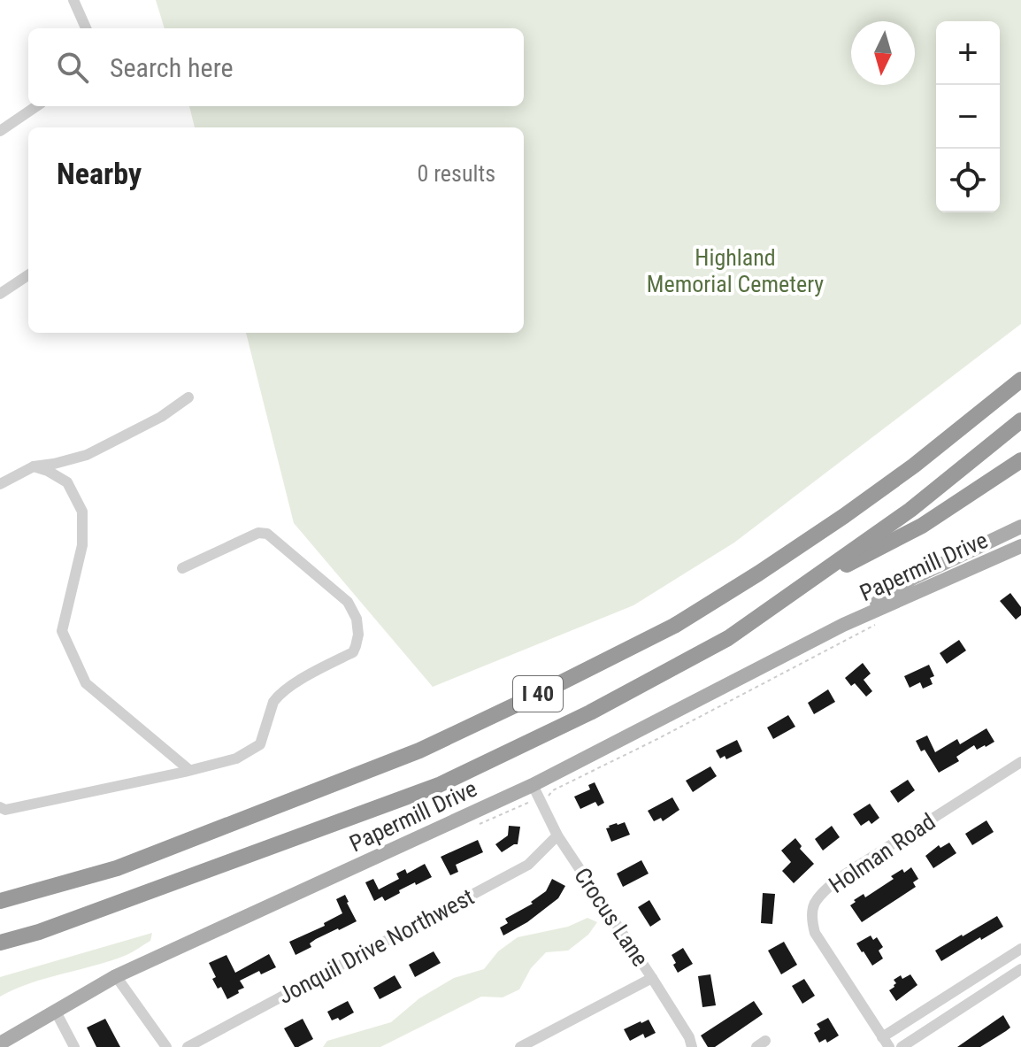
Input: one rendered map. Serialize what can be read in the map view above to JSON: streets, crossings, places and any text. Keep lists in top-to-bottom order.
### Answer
{
  "streets": {
    "highway": ["I 40"],
    "main road": ["Papermill Drive"],
    "street": ["Holman Road", "Crocus Lane", "Jonquil Drive Northwest"]
  },
  "crossings": [
    ["Papermill Drive", "Crocus Lane"],
    ["Crocus Lane", "Jonquil Drive Northwest"]
  ],
  "parks": ["Highland Memorial Cemetery"],
  "north": "bottom",
  "page": {
    "map_buttons": ["+", "−"],
    "search": "Search here",
    "heading": ["Nearby", "0 results"]
  }
}
